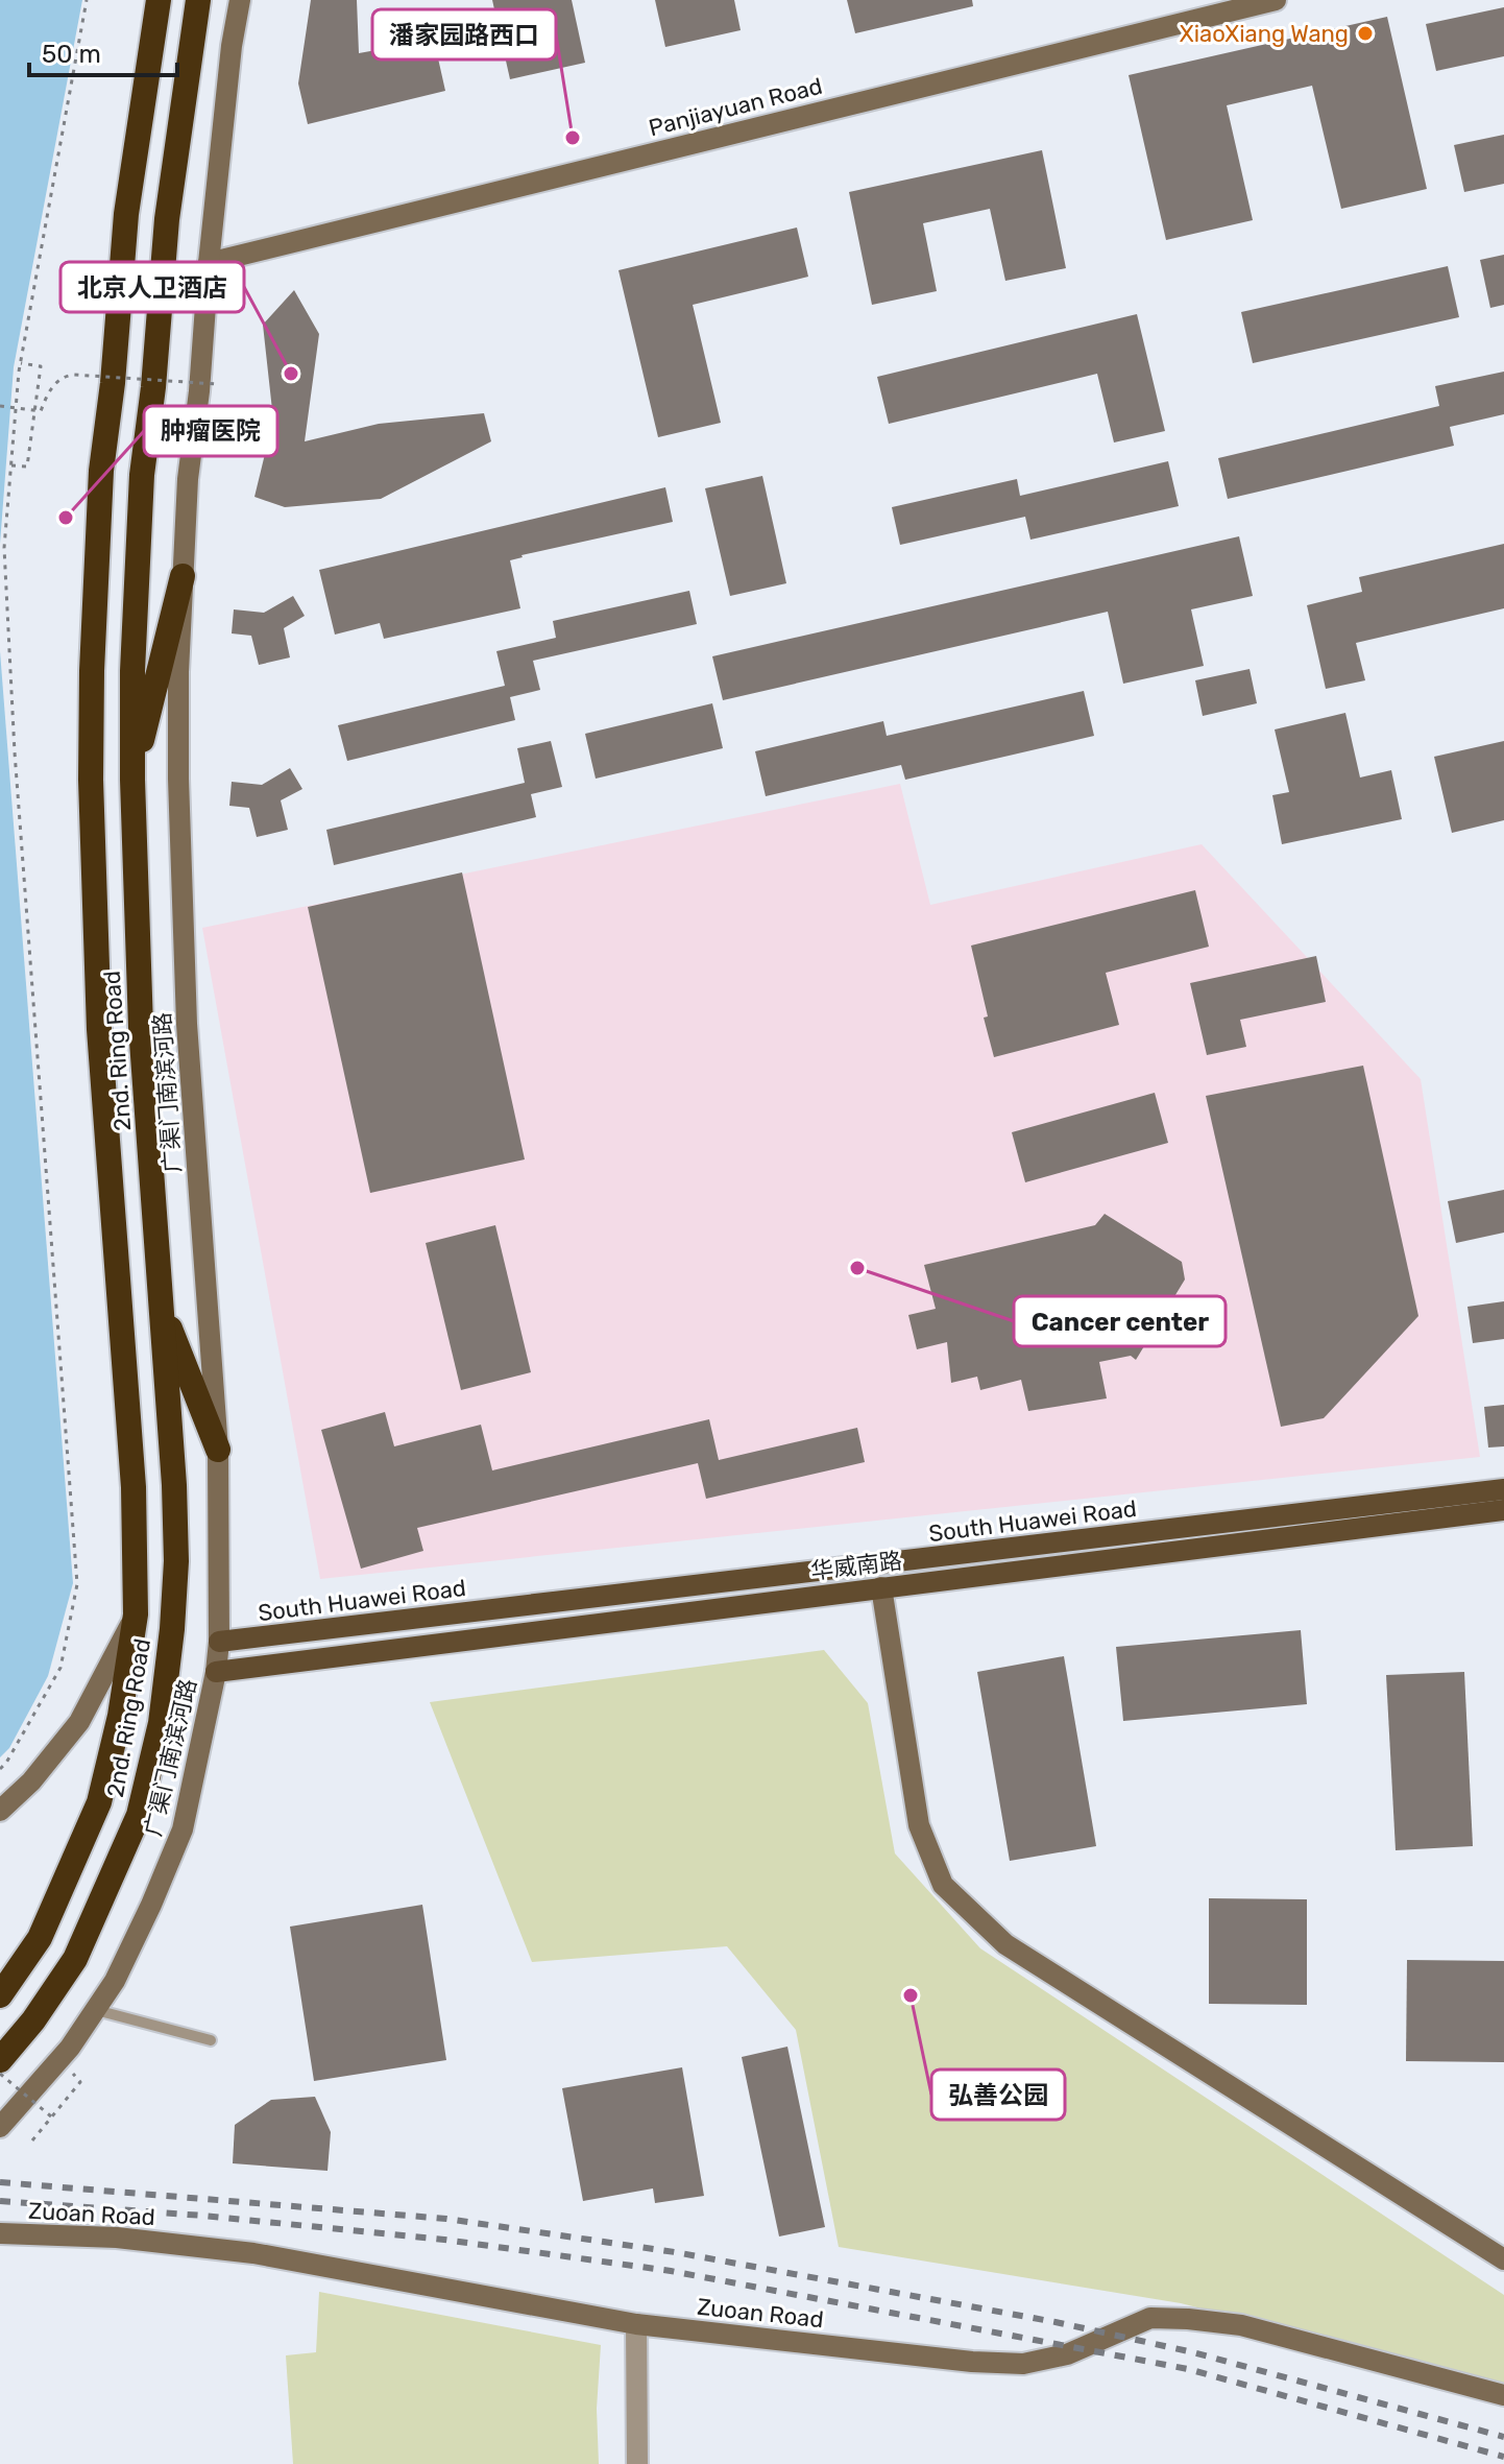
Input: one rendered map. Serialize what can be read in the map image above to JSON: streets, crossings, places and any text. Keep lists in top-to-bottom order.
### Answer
{
  "streets": {
    "highway": ["2nd. Ring Road"],
    "main road": ["South Huawei Road", "华威南路"],
    "street": ["Panjiayuan Road", "广渠门南滨河路", "Zuoan Road"]
  },
  "crossings": [
    ["Panjiayuan Road", "广渠门南滨河路"],
    ["广渠门南滨河路", "South Huawei Road"],
    ["广渠门南滨河路", "华威南路"]
  ],
  "places": [
    "XiaoXiang Wang",
    "潘家园路西口",
    "北京人卫酒店",
    "肿瘤医院",
    "Cancer center",
    "弘善公园"
  ],
  "scale_bar": "50 m"
}
